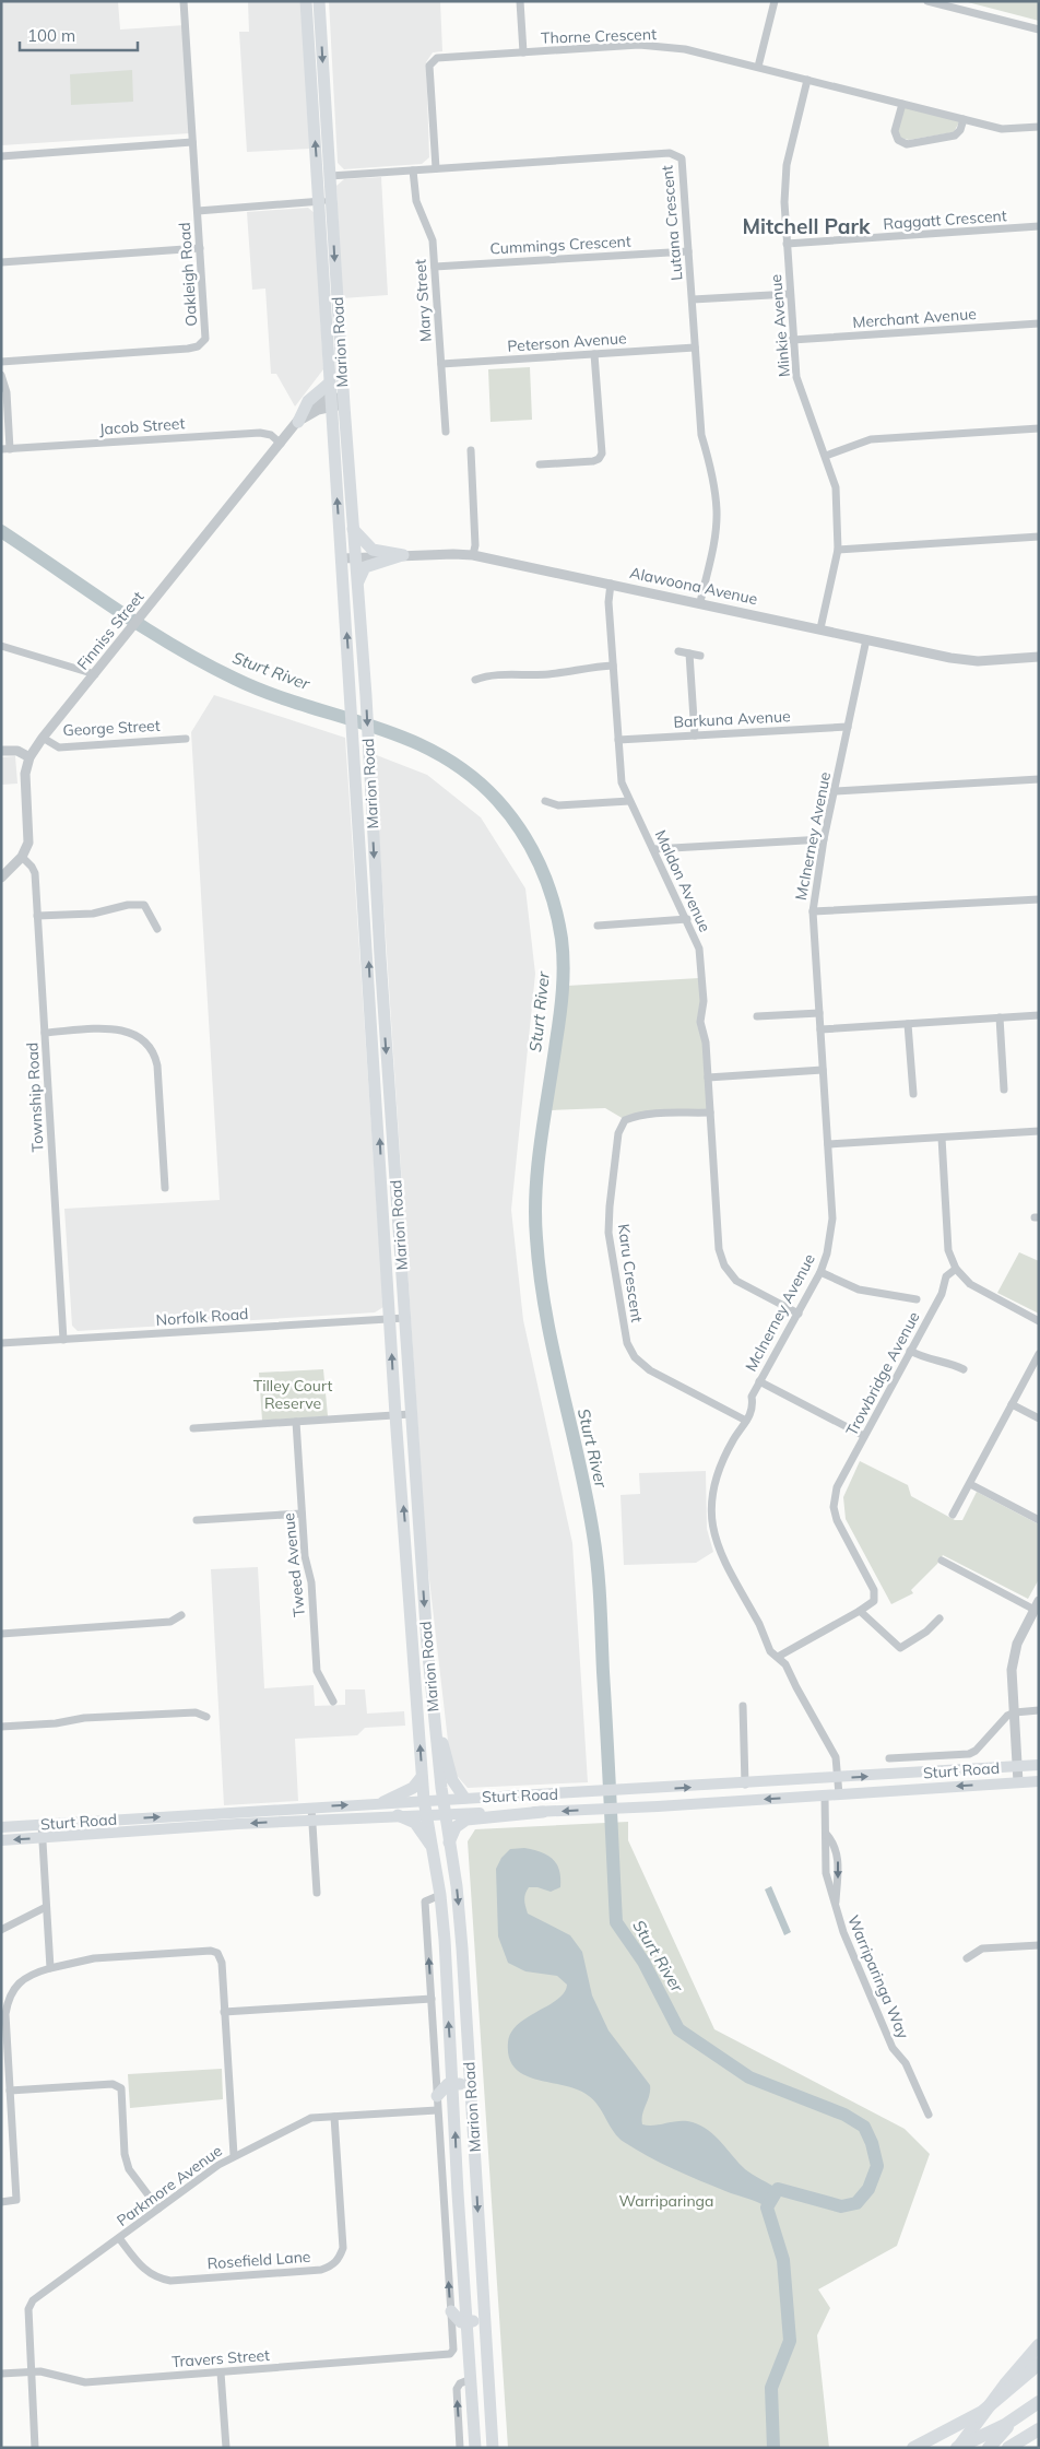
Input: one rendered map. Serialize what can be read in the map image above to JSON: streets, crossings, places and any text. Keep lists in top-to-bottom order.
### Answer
{
  "streets": {
    "main road": ["Marion Road", "Sturt Road"],
    "street": [
      "Thorne Crescent",
      "Raggatt Crescent",
      "Lutana Crescent",
      "Cummings Crescent",
      "Oakleigh Road",
      "Mary Street",
      "Merchant Avenue",
      "Minkie Avenue",
      "Peterson Avenue",
      "Jacob Street",
      "Alawoona Avenue",
      "Finniss Street",
      "Barkuna Avenue",
      "George Street",
      "McInerney Avenue",
      "Maldon Avenue",
      "Township Road",
      "Karu Crescent",
      "Norfolk Road",
      "Trowbridge Avenue",
      "Tweed Avenue",
      "Warriparinga Way",
      "Parkmore Avenue",
      "Rosefield Lane",
      "Travers Street"
    ]
  },
  "crossings": [
    ["Thorne Crescent", "Lutana Crescent"],
    ["Thorne Crescent", "Minkie Avenue"],
    ["Raggatt Crescent", "Minkie Avenue"],
    ["Lutana Crescent", "Cummings Crescent"],
    ["Lutana Crescent", "Mary Street"],
    ["Lutana Crescent", "Marion Road"],
    ["Lutana Crescent", "Peterson Avenue"],
    ["Lutana Crescent", "Alawoona Avenue"],
    ["Cummings Crescent", "Mary Street"],
    ["Mary Street", "Peterson Avenue"],
    ["Merchant Avenue", "Minkie Avenue"],
    ["Minkie Avenue", "Alawoona Avenue"],
    ["Marion Road", "Alawoona Avenue"],
    ["Marion Road", "Finniss Street"],
    ["Marion Road", "Norfolk Road"],
    ["Marion Road", "Sturt Road"],
    ["Jacob Street", "Finniss Street"],
    ["Alawoona Avenue", "McInerney Avenue"],
    ["Alawoona Avenue", "Maldon Avenue"],
    ["Finniss Street", "George Street"],
    ["Finniss Street", "Township Road"],
    ["Barkuna Avenue", "McInerney Avenue"],
    ["Barkuna Avenue", "Maldon Avenue"],
    ["McInerney Avenue", "Maldon Avenue"],
    ["McInerney Avenue", "Karu Crescent"],
    ["McInerney Avenue", "Sturt Road"],
    ["Maldon Avenue", "Karu Crescent"],
    ["Township Road", "Norfolk Road"],
    ["Sturt Road", "Warriparinga Way"],
    ["Parkmore Avenue", "Rosefield Lane"],
    ["Parkmore Avenue", "Travers Street"]
  ],
  "districts": ["Mitchell Park"],
  "water": ["Sturt River"],
  "parks": ["Tilley Court Reserve", "Warriparinga"],
  "scale_bar": "100 m"
}
